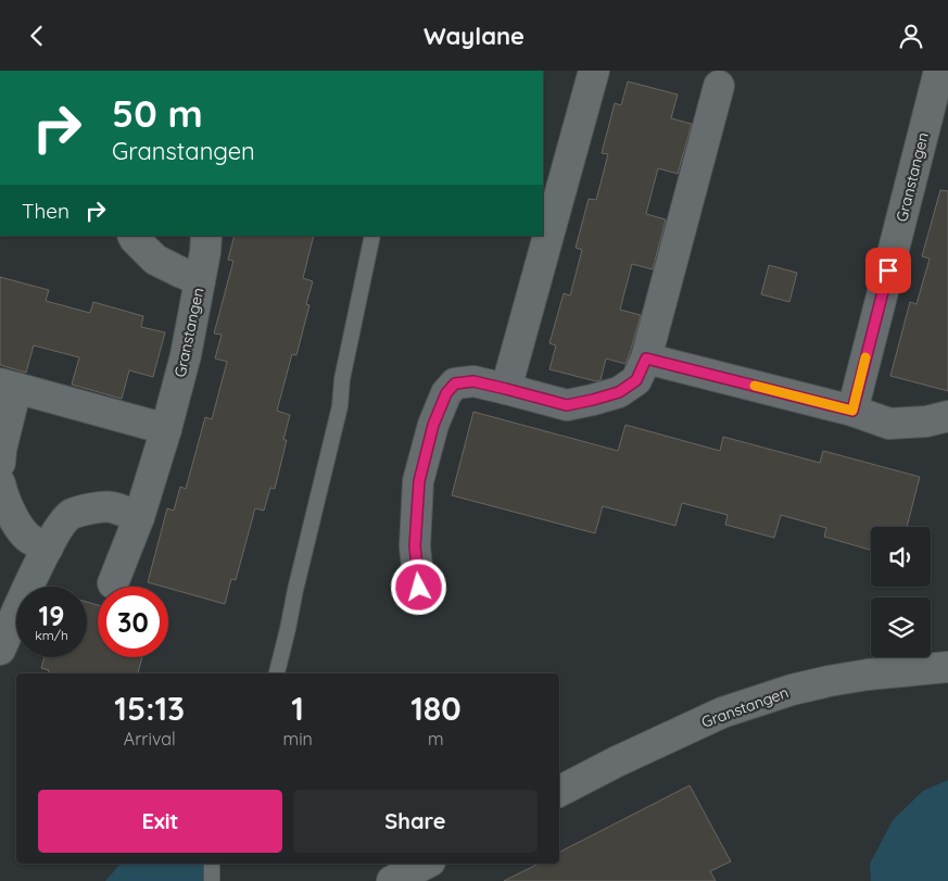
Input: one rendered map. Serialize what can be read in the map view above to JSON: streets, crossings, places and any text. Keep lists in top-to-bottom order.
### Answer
{
  "streets": {
    "street": ["Granstangen"]
  },
  "page": {
    "header": "Waylane",
    "turn": ["50 m", "Granstangen"],
    "then": "Then",
    "speed": "19 km/h",
    "limit": "30",
    "eta": [
      "15:13",
      "Arrival",
      "1",
      "min",
      "180",
      "m"
    ],
    "buttons": ["Exit", "Share"]
  }
}
